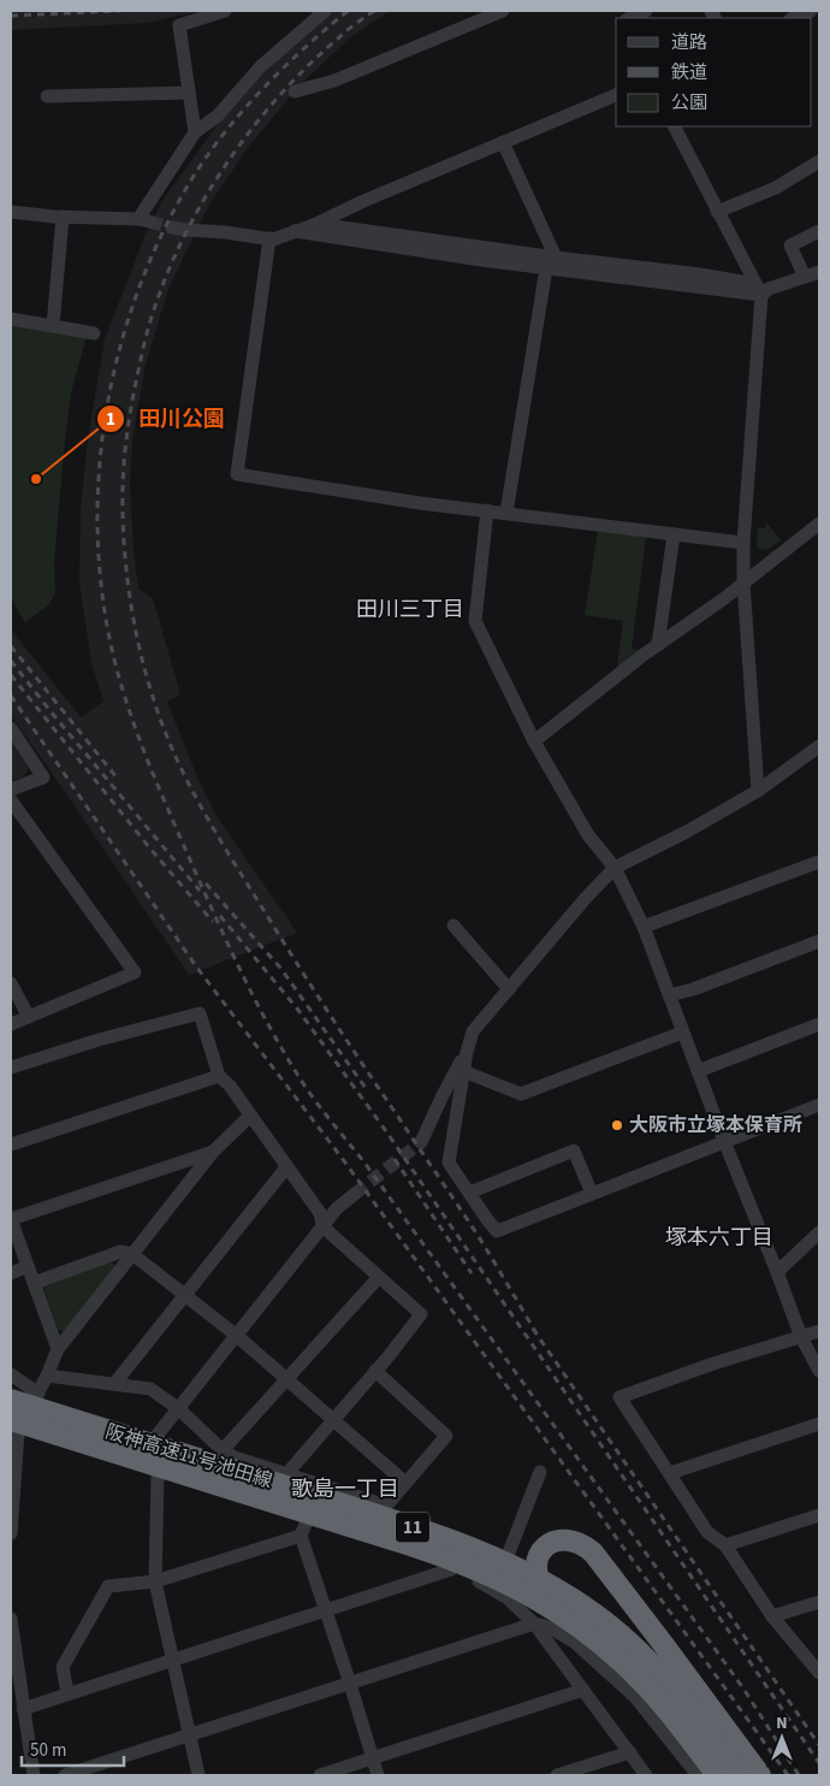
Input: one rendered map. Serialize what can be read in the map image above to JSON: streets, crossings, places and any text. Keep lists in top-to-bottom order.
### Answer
{
  "streets": {
    "highway": ["阪神高速11号池田線", "11"]
  },
  "districts": ["田川三丁目", "塚本六丁目", "歌島一丁目"],
  "places": ["田川公園", "大阪市立塚本保育所"],
  "legend": ["道路", "鉄道", "公園"],
  "scale_bar": "50 m",
  "north": "top"
}
